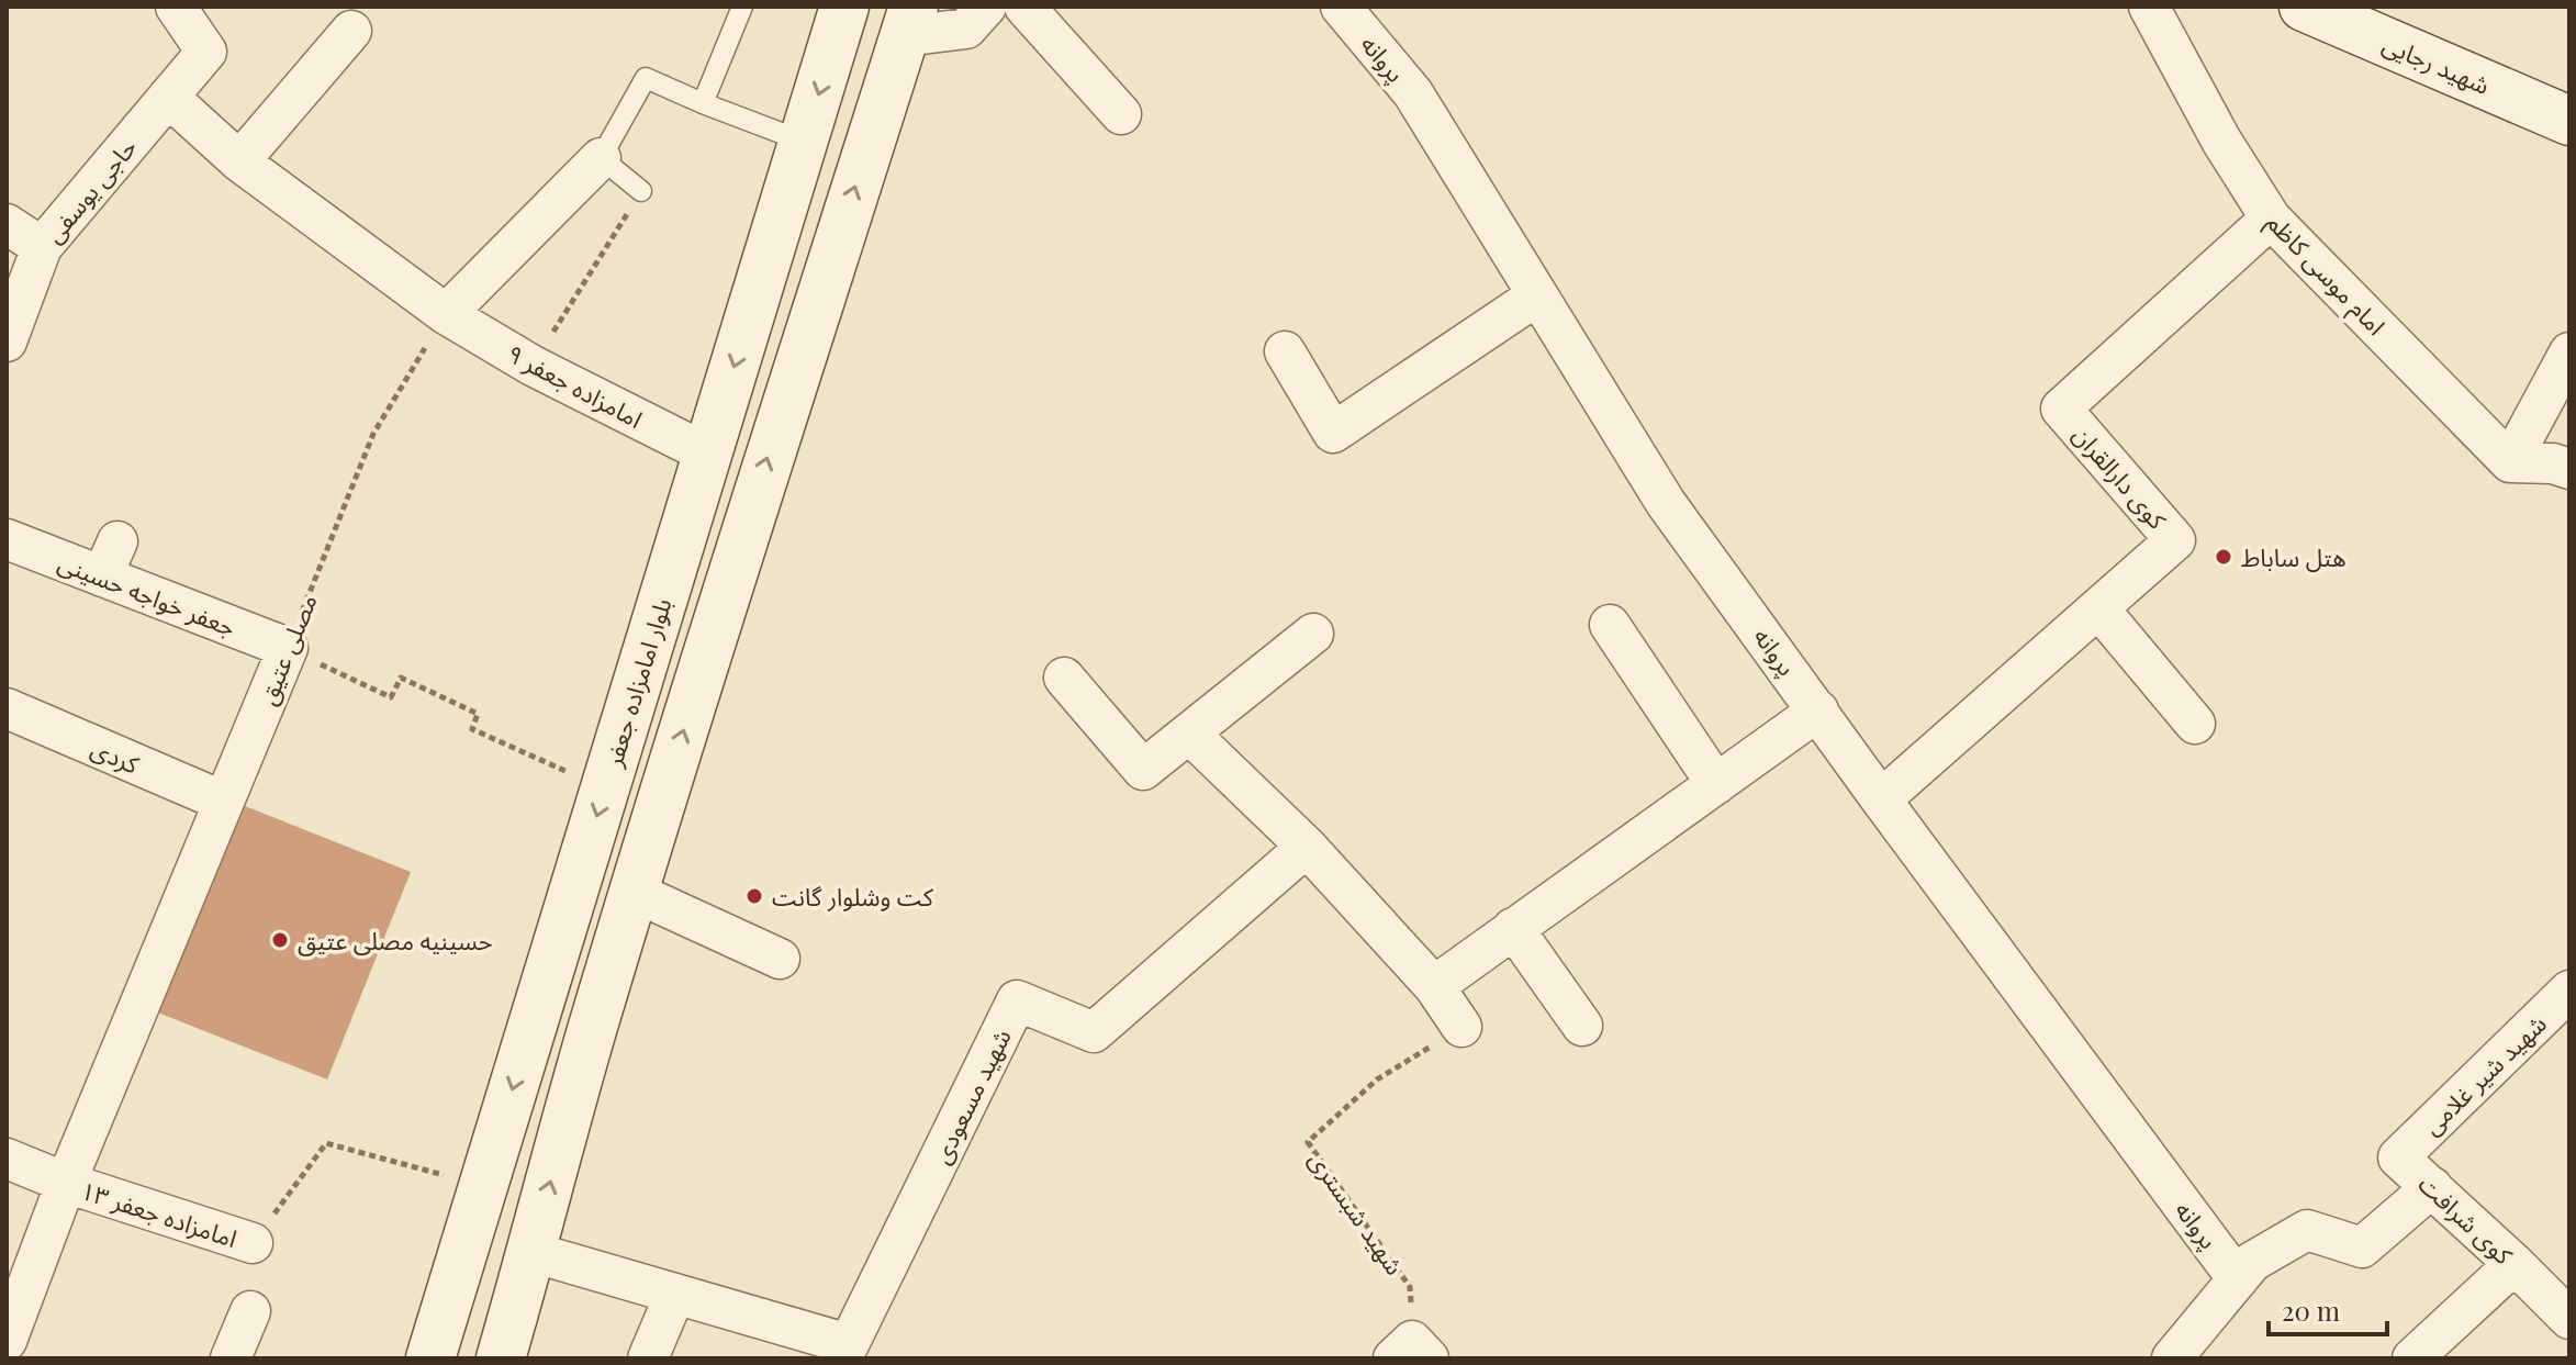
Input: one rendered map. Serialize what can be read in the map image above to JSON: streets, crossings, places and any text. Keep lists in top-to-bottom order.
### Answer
{
  "streets": {
    "main road": ["شهید رجایی", "بلوار امامزاده جعفر"],
    "street": [
      "پروانه",
      "حاجی یوسفی",
      "امام موسی کاظم",
      "امامزاده جعفر ۹",
      "کوی دارالقران",
      "جعفر خواجه حسینی",
      "مصلی عتیق",
      "کردی",
      "شهید شیر غلامی",
      "شهید مسعودی",
      "امامزاده جعفر ۱۳",
      "کوی شرافت"
    ],
    "path": ["شهید شبستری"]
  },
  "crossings": [
    ["پروانه", "کوی دارالقران"],
    ["امام موسی کاظم", "کوی دارالقران"],
    ["امامزاده جعفر ۹", "مصلی عتیق"],
    ["امامزاده جعفر ۹", "بلوار امامزاده جعفر"],
    ["جعفر خواجه حسینی", "مصلی عتیق"],
    ["مصلی عتیق", "کردی"],
    ["مصلی عتیق", "امامزاده جعفر ۱۳"],
    ["شهید شیر غلامی", "کوی شرافت"]
  ],
  "places": ["هتل ساباط", "کت وشلوار گانت", "حسینیه مصلی عتیق"],
  "scale_bar": "20 m"
}
